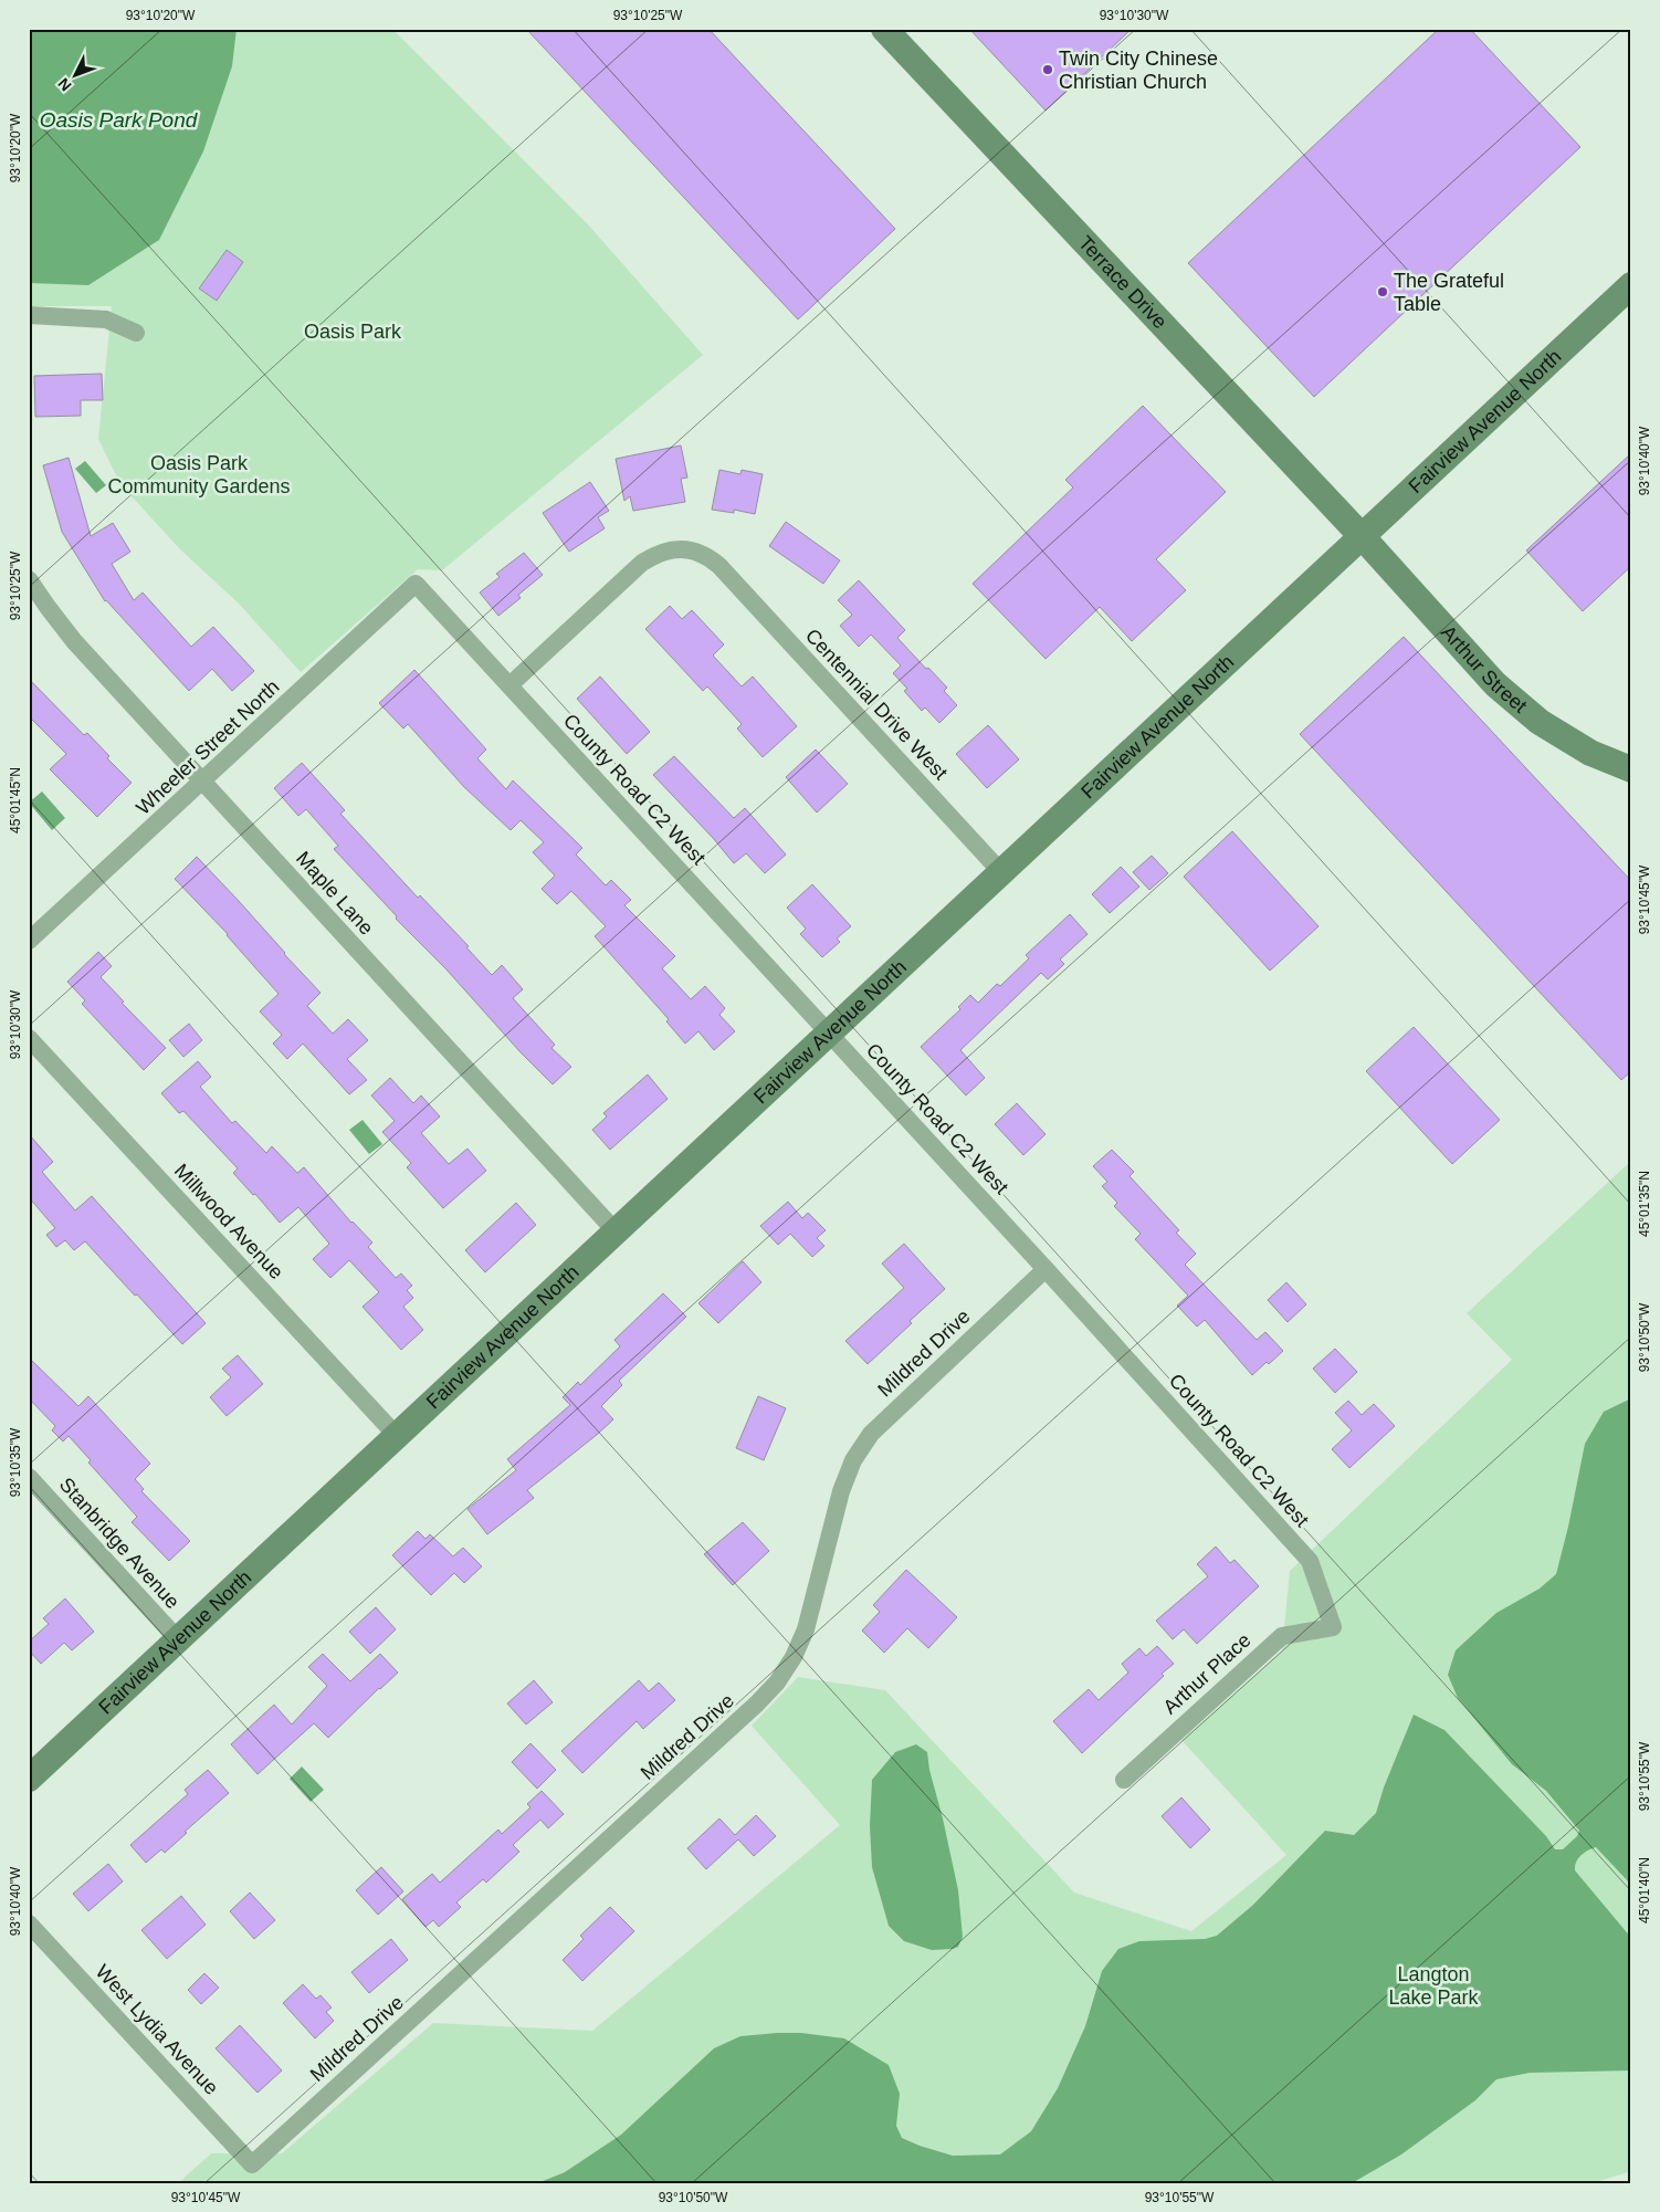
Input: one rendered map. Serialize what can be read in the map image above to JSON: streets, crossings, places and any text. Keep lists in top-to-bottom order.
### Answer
{
  "streets": {
    "street": [
      "Terrace Drive",
      "Fairview Avenue North",
      "Arthur Street",
      "Centennial Drive West",
      "Wheeler Street North",
      "County Road C2 West",
      "Maple Lane",
      "Millwood Avenue",
      "Mildred Drive",
      "Stanbridge Avenue",
      "Arthur Place",
      "West Lydia Avenue"
    ]
  },
  "crossings": [
    ["Terrace Drive", "Fairview Avenue North"],
    ["Terrace Drive", "Arthur Street"],
    ["Fairview Avenue North", "Arthur Street"],
    ["Fairview Avenue North", "Centennial Drive West"],
    ["Fairview Avenue North", "County Road C2 West"],
    ["Fairview Avenue North", "Maple Lane"],
    ["Fairview Avenue North", "Millwood Avenue"],
    ["Fairview Avenue North", "Stanbridge Avenue"],
    ["Centennial Drive West", "County Road C2 West"],
    ["Wheeler Street North", "County Road C2 West"],
    ["Wheeler Street North", "Maple Lane"],
    ["County Road C2 West", "Mildred Drive"],
    ["County Road C2 West", "Arthur Place"],
    ["Mildred Drive", "West Lydia Avenue"]
  ],
  "water": ["Oasis Park Pond"],
  "parks": ["Oasis Park", "Oasis Park Community Gardens", "Langton Lake Park"],
  "places": ["Twin City Chinese Christian Church", "The Grateful Table"],
  "north": "bottom left",
  "coordinates": [
    "93°10'20\"W",
    "93°10'25\"W",
    "93°10'30\"W",
    "93°10'40\"W",
    "45°01'45\"N",
    "93°10'45\"W",
    "45°01'35\"N",
    "93°10'50\"W",
    "93°10'35\"W",
    "93°10'55\"W",
    "45°01'40\"N"
  ]
}
